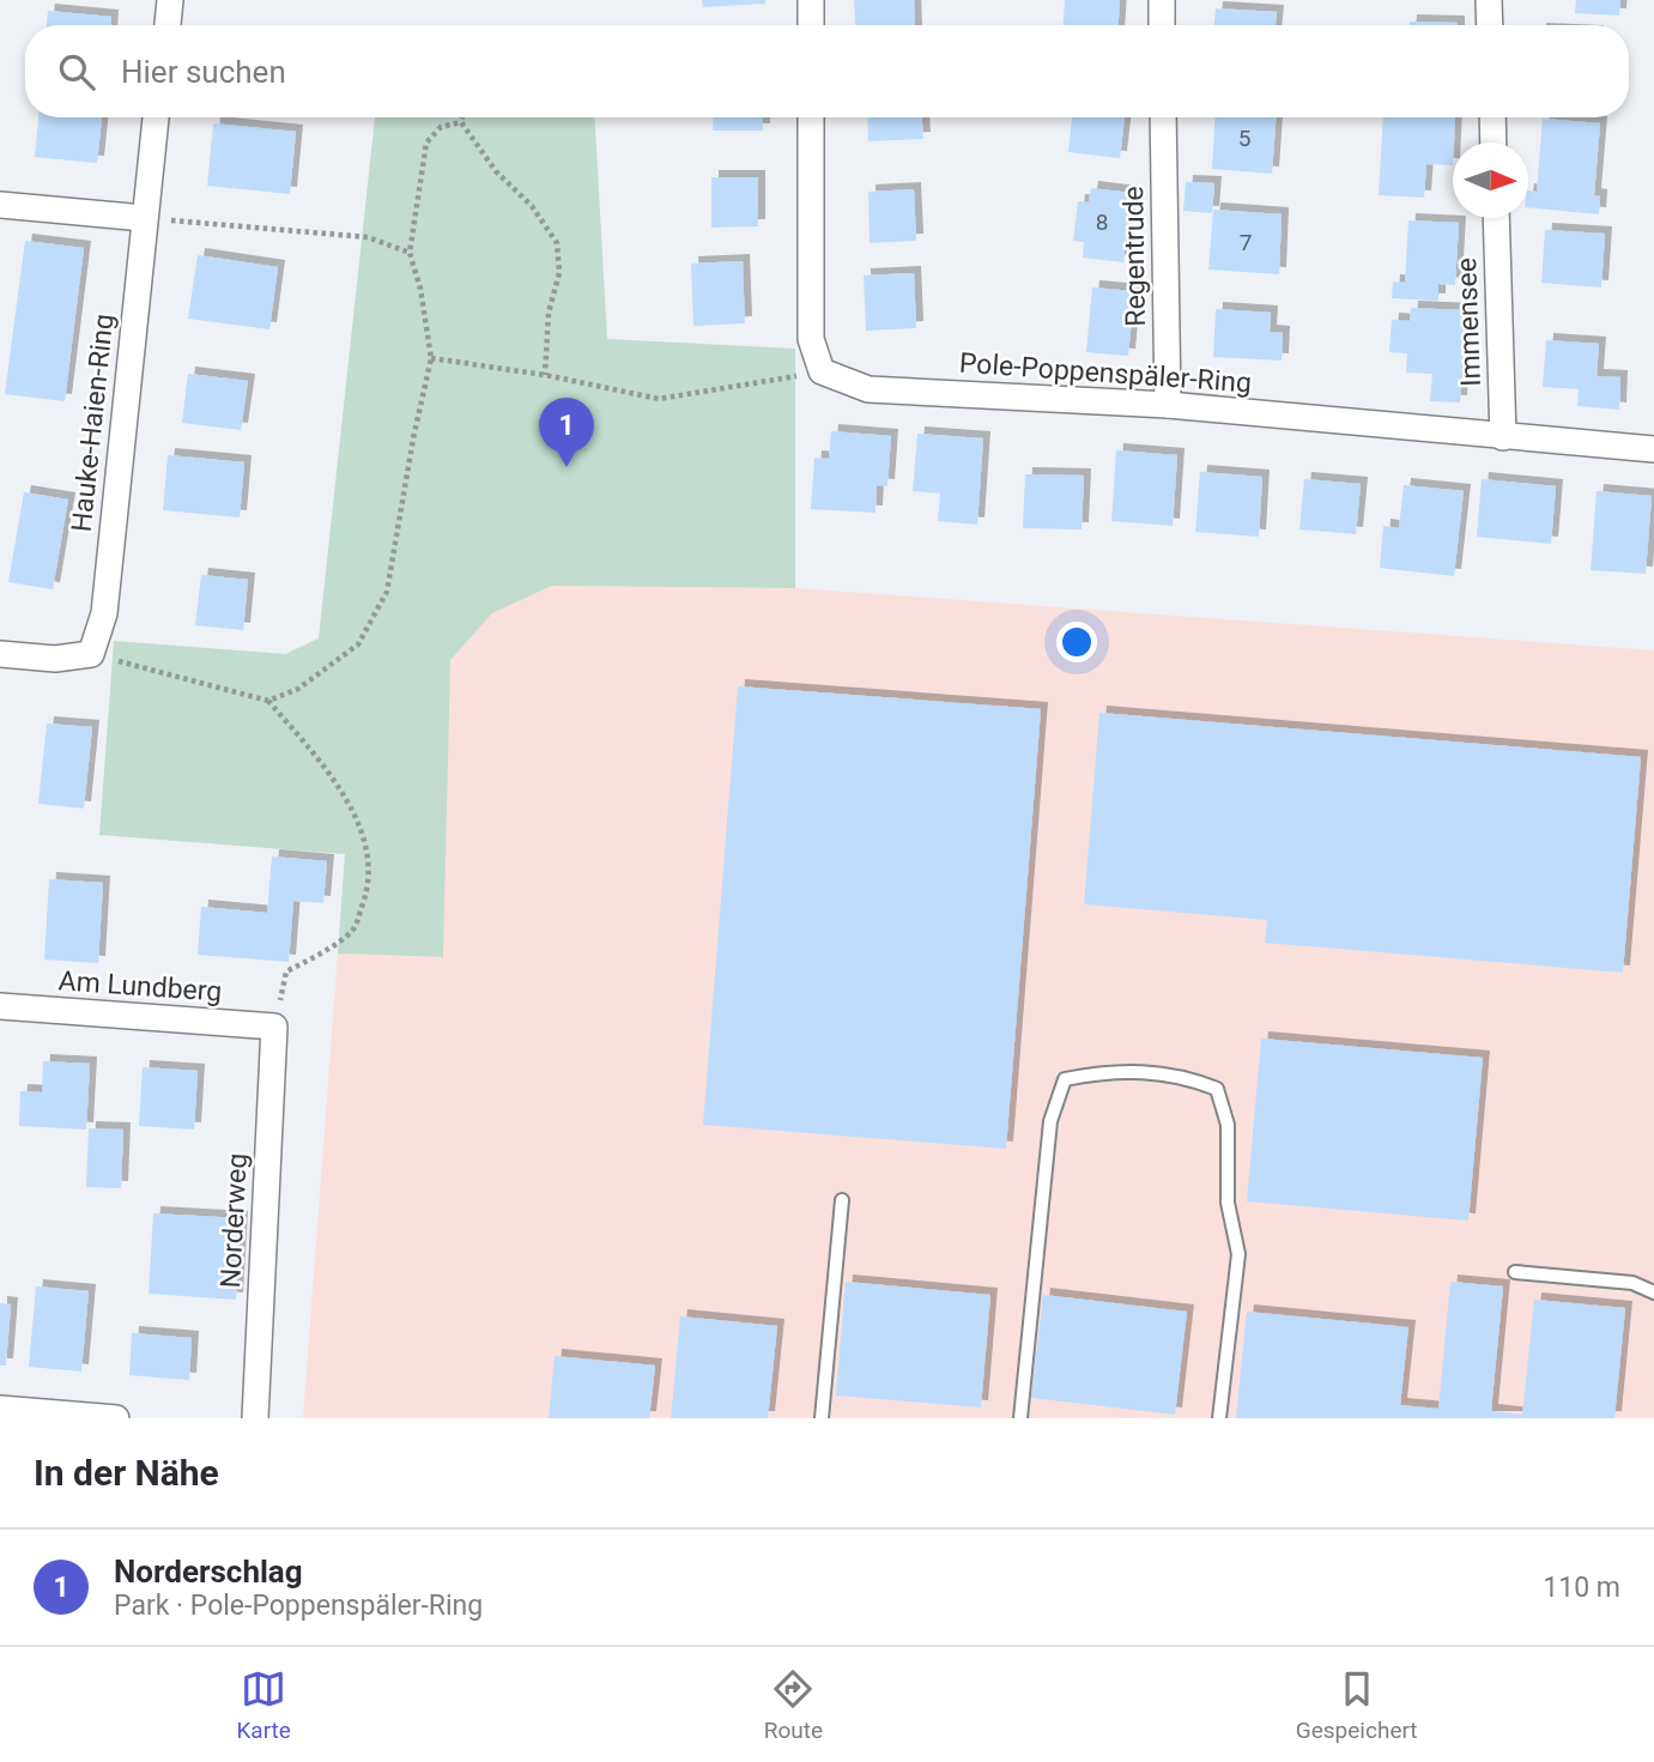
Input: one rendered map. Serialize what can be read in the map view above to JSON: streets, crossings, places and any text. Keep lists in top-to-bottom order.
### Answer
{
  "streets": {
    "street": [
      "Regentrude",
      "Immensee",
      "Pole-Poppenspäler-Ring",
      "Hauke-Haien-Ring",
      "Am Lundberg",
      "Norderweg"
    ]
  },
  "crossings": [
    ["Regentrude", "Pole-Poppenspäler-Ring"],
    ["Immensee", "Pole-Poppenspäler-Ring"],
    ["Am Lundberg", "Norderweg"]
  ],
  "house_numbers": ["5", "8", "7"],
  "north": "right",
  "page": {
    "search": "Hier suchen",
    "pins": "1",
    "heading": "In der Nähe",
    "list": [
      {
        "mark": "1",
        "name": "Norderschlag",
        "note": "Park · Pole-Poppenspäler-Ring",
        "value": "110 m"
      }
    ],
    "nav": ["Karte", "Route", "Gespeichert"]
  }
}
